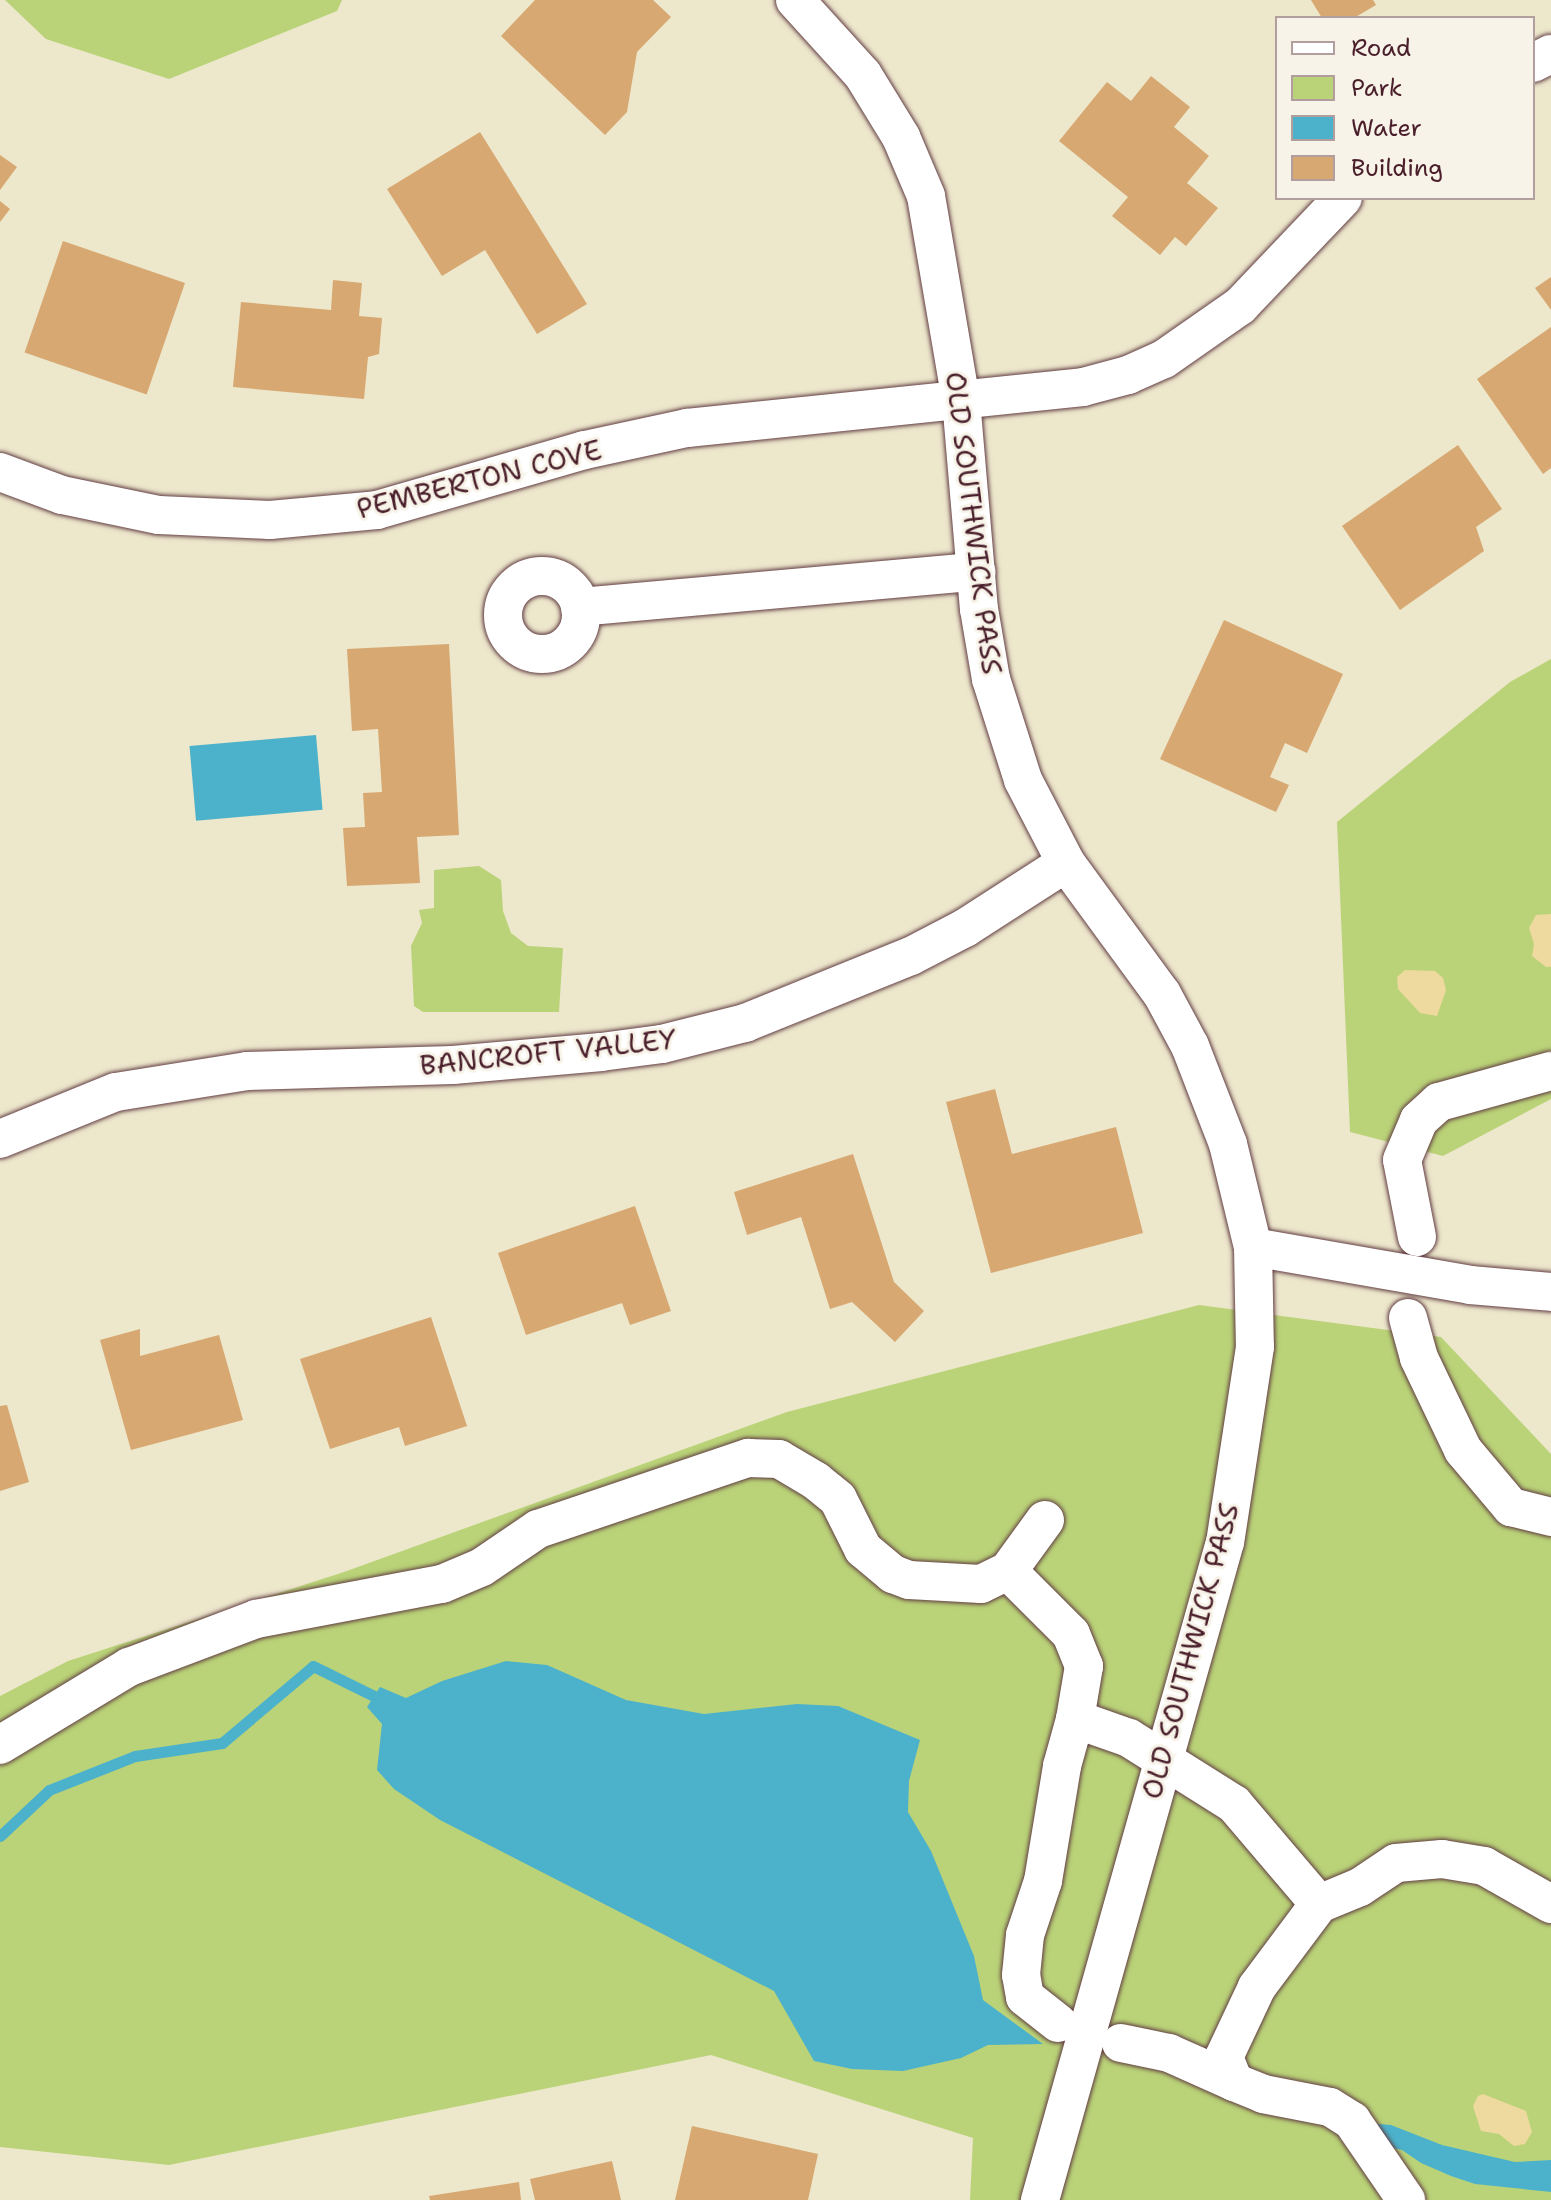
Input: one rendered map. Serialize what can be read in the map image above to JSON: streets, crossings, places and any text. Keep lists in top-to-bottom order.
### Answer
{
  "streets": {
    "street": ["PEMBERTON COVE", "OLD SOUTHWICK PASS", "BANCROFT VALLEY"]
  },
  "crossings": [
    ["PEMBERTON COVE", "OLD SOUTHWICK PASS"],
    ["OLD SOUTHWICK PASS", "BANCROFT VALLEY"]
  ],
  "legend": [
    "Road",
    "Park",
    "Water",
    "Building"
  ]
}
